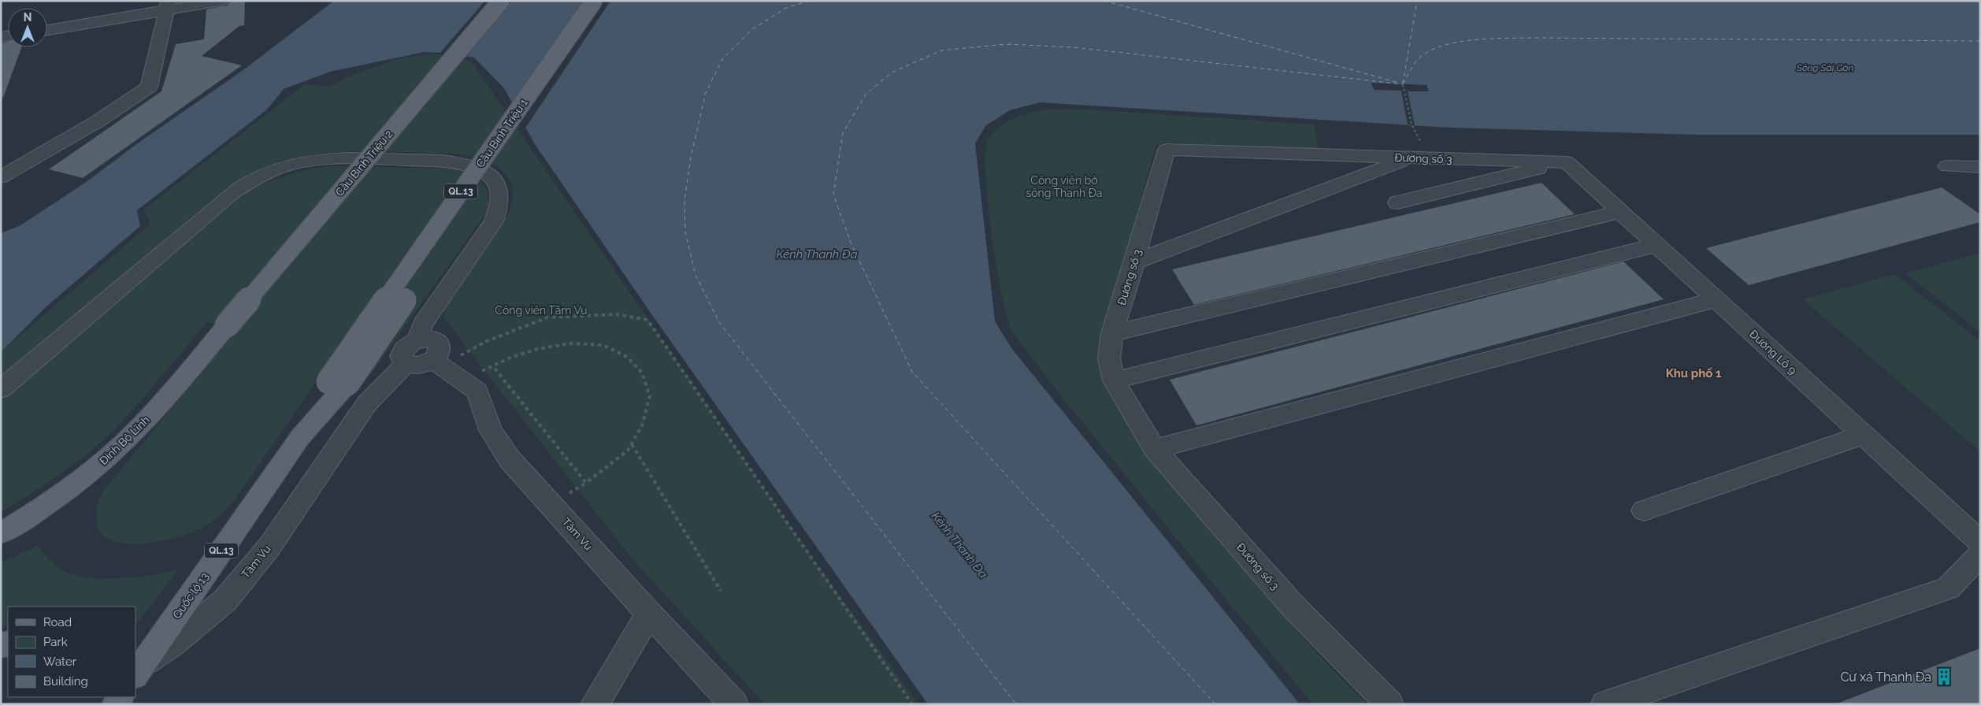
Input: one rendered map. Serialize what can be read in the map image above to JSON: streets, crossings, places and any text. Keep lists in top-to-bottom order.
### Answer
{
  "streets": {
    "main road": [
      "Cầu Bình Triệu 1",
      "Cầu Bình Triệu 2",
      "QL.13",
      "Đinh Bộ Lĩnh",
      "Quốc lộ 13"
    ],
    "street": ["Đường số 3", "Đường Lô 9", "Tầm Vu"]
  },
  "crossings": [
    ["Cầu Bình Triệu 1", "Quốc lộ 13"],
    ["Đường số 3", "Đường Lô 9"],
    ["Cầu Bình Triệu 2", "Đinh Bộ Lĩnh"],
    ["Tầm Vu", "Quốc lộ 13"]
  ],
  "districts": ["Khu phố 1"],
  "water": ["Sông Sài Gòn", "Kênh Thanh Đa"],
  "parks": ["Công viên bờ sông Thanh Đa", "Công viên Tầm Vu"],
  "places": {
    "building": ["Cư xá Thanh Đa"]
  },
  "legend": [
    "Road",
    "Park",
    "Water",
    "Building"
  ],
  "north": "top"
}
